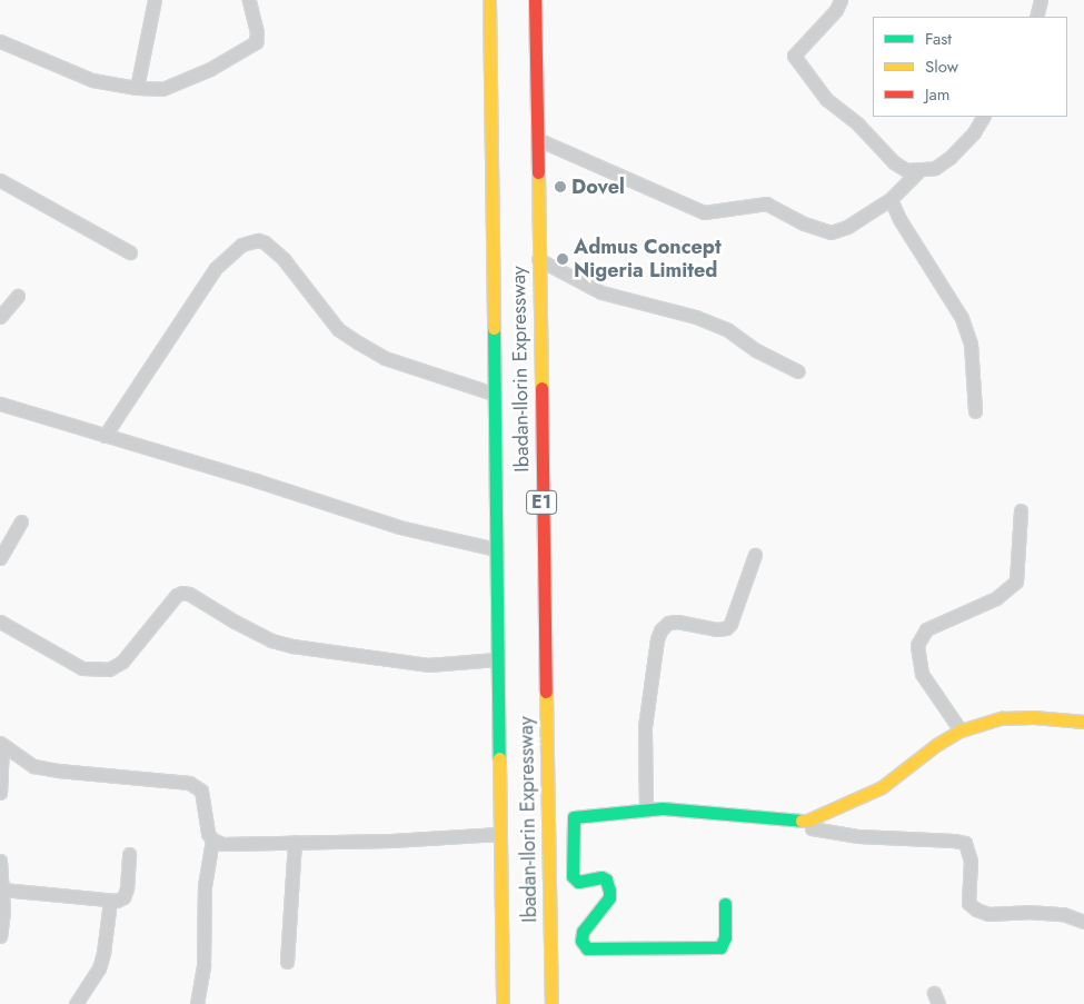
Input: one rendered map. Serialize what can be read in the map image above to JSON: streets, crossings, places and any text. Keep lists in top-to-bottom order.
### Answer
{
  "streets": {
    "main road": ["Ibadan-Ilorin Expressway", "E1"]
  },
  "places": ["Dovel", "Admus Concept Nigeria Limited"],
  "legend": ["Fast", "Slow", "Jam"]
}
